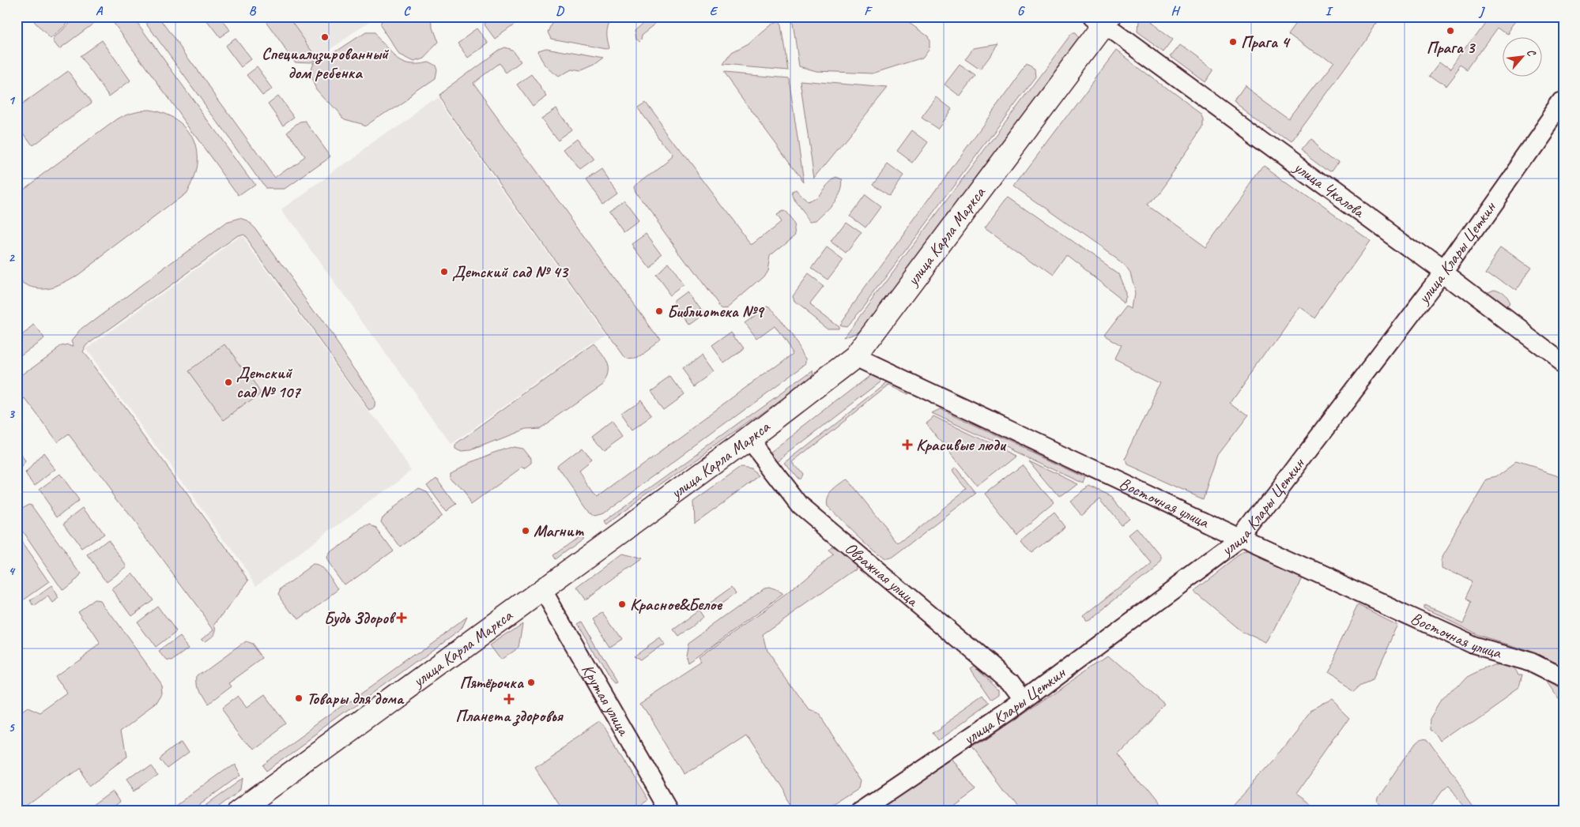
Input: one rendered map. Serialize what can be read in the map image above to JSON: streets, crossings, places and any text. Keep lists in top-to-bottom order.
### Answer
{
  "streets": {
    "street": [
      "улица Чкалова",
      "улица Карла Маркса",
      "улица Клары Цеткин",
      "Восточная улица",
      "Овражная улица",
      "Крутая улица"
    ]
  },
  "crossings": [
    ["улица Чкалова", "улица Карла Маркса"],
    ["улица Чкалова", "улица Клары Цеткин"],
    ["улица Карла Маркса", "Восточная улица"],
    ["улица Карла Маркса", "Овражная улица"],
    ["улица Карла Маркса", "Крутая улица"],
    ["улица Клары Цеткин", "Восточная улица"],
    ["улица Клары Цеткин", "Овражная улица"]
  ],
  "places": {
    "other": [
      "Прага 3",
      "Специализированный дом ребенка",
      "Прага 4",
      "Детский сад № 43",
      "Библиотека №9",
      "Детский сад № 107",
      "Магнит",
      "Красное&Белое",
      "Пятёрочка",
      "Товары для дома"
    ],
    "health": ["Красивые люди", "Будь Здоров", "Планета здоровья"]
  },
  "north": "top right",
  "grid": {
    "columns": [
      "A",
      "B",
      "C",
      "D",
      "E",
      "F",
      "G",
      "H",
      "I",
      "J"
    ],
    "rows": [
      "1",
      "2",
      "3",
      "4",
      "5"
    ]
  }
}
